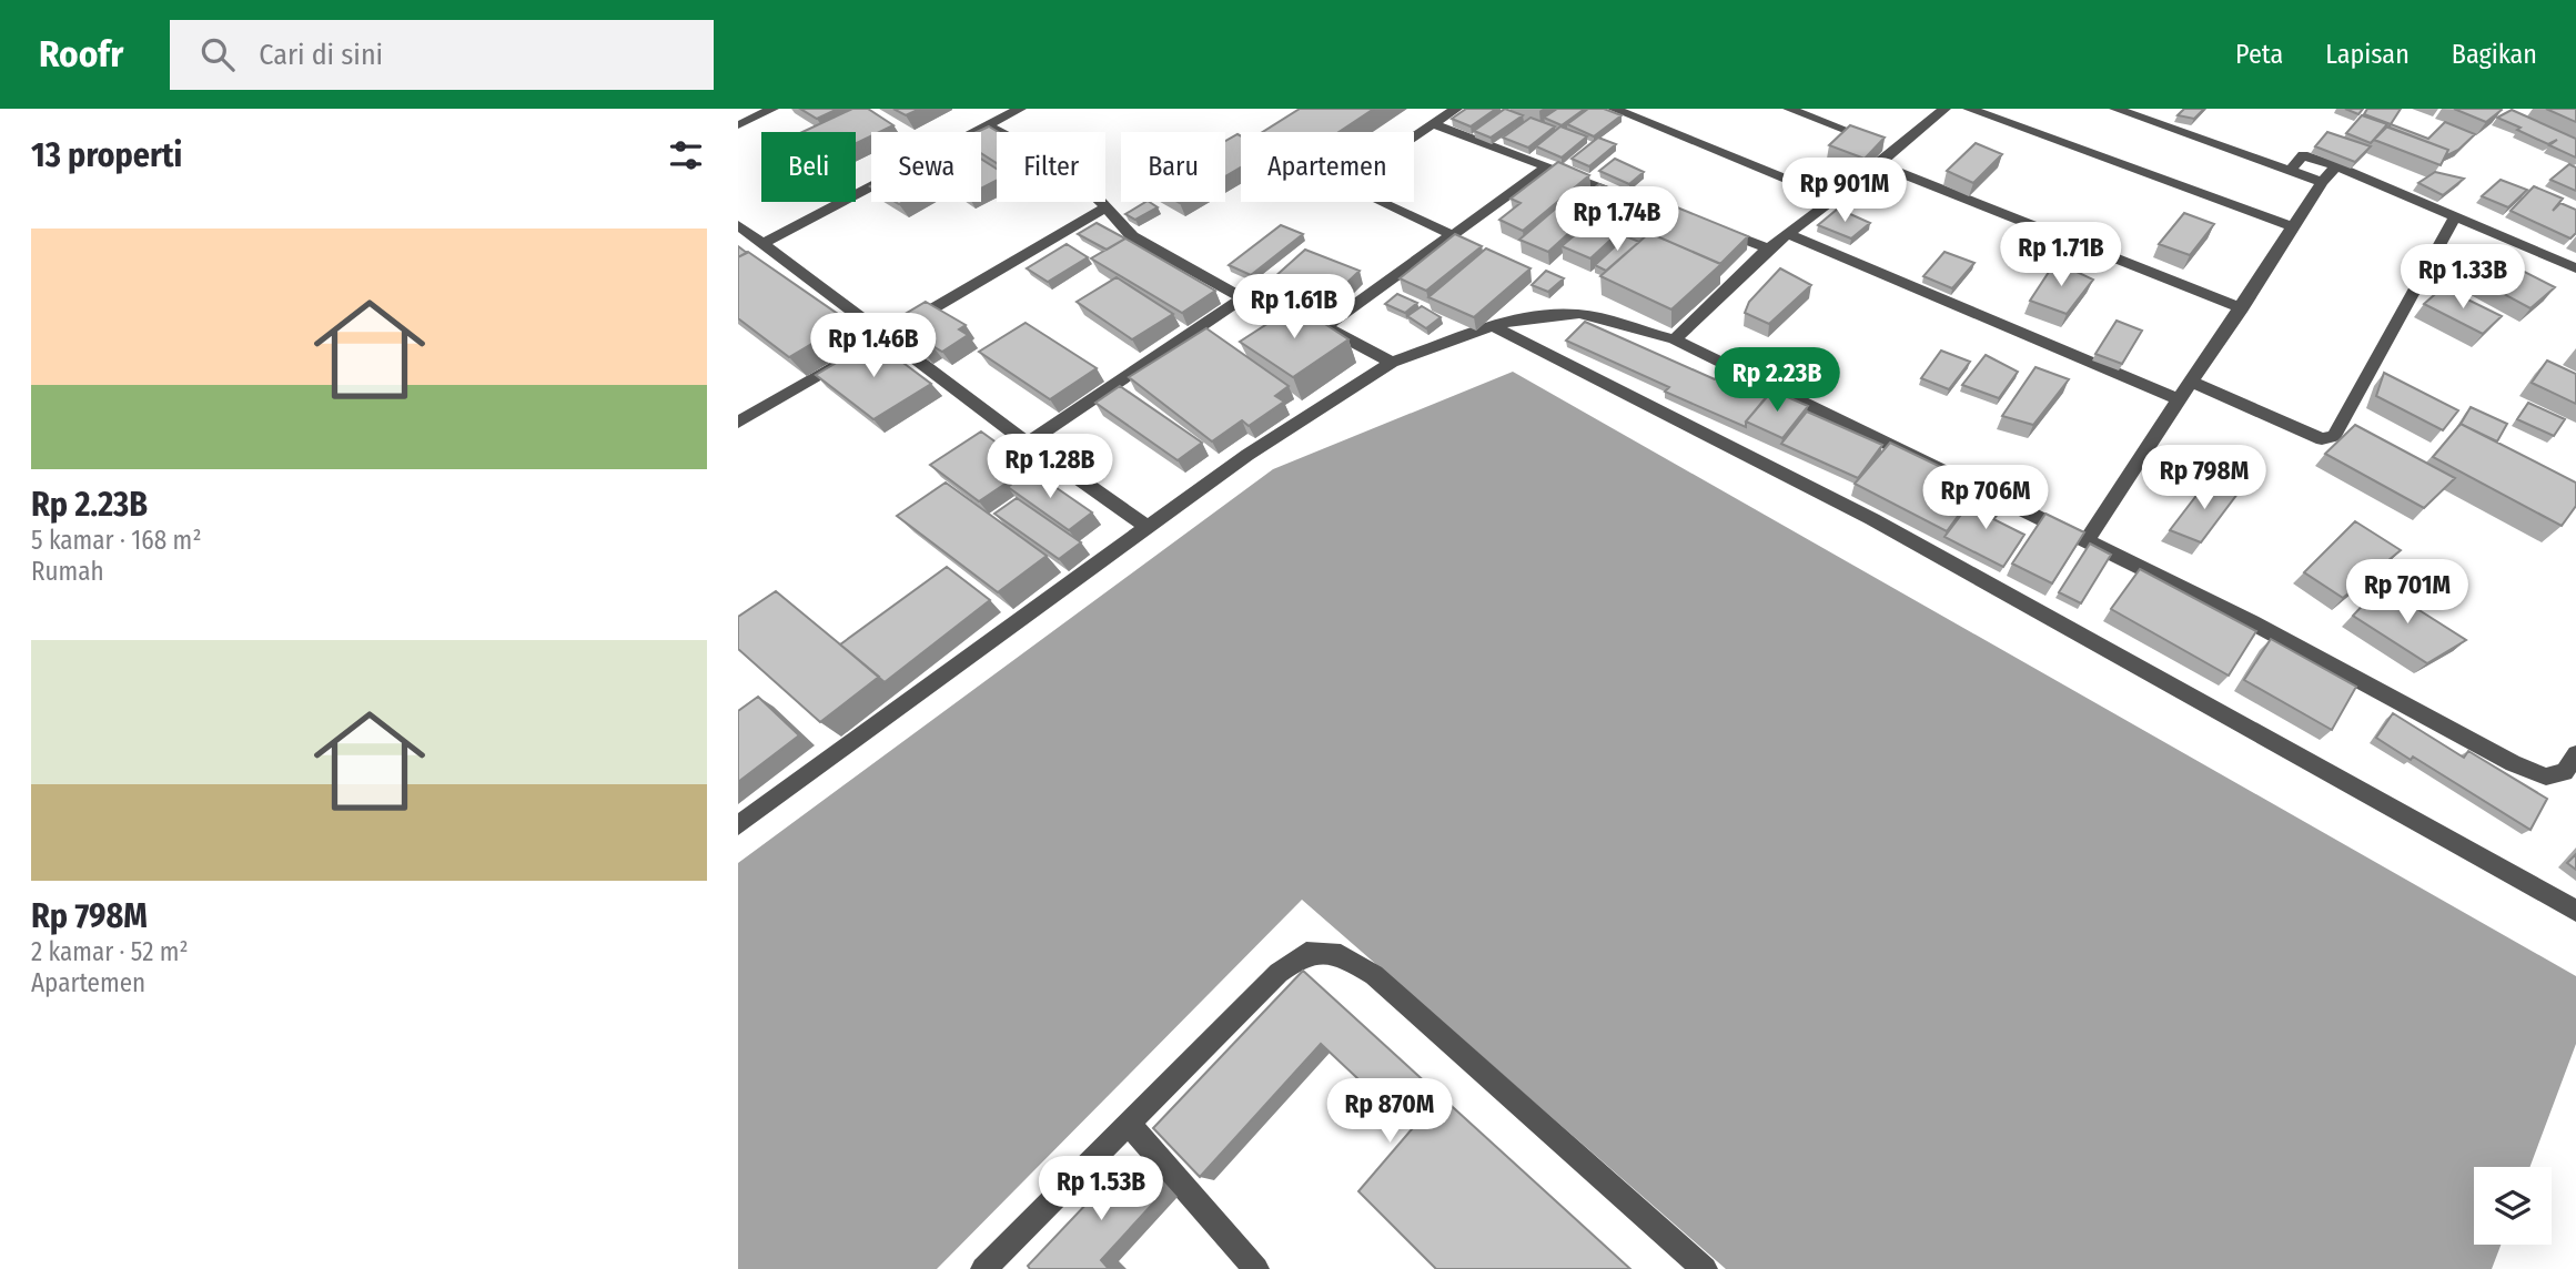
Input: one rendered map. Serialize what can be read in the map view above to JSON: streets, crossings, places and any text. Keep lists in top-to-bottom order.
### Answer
{
  "page": {
    "header": "Roofr",
    "search": "Cari di sini",
    "nav": ["Peta", "Lapisan", "Bagikan"],
    "heading": "13 properti",
    "chip": [
      "Beli",
      "Sewa",
      "Filter",
      "Baru",
      "Apartemen"
    ],
    "price": [
      "Rp 901M",
      "Rp 1.74B",
      "Rp 1.71B",
      "Rp 1.33B",
      "Rp 1.61B",
      "Rp 1.46B",
      "Rp 2.23B",
      "Rp 1.28B",
      "Rp 798M",
      "Rp 706M",
      "Rp 701M",
      "Rp 870M",
      "Rp 1.53B"
    ],
    "list": [
      {
        "name": "Rp 2.23B",
        "note": "5 kamar · 168 m² · Rumah"
      },
      {
        "name": "Rp 798M",
        "note": "2 kamar · 52 m² · Apartemen"
      }
    ]
  }
}
